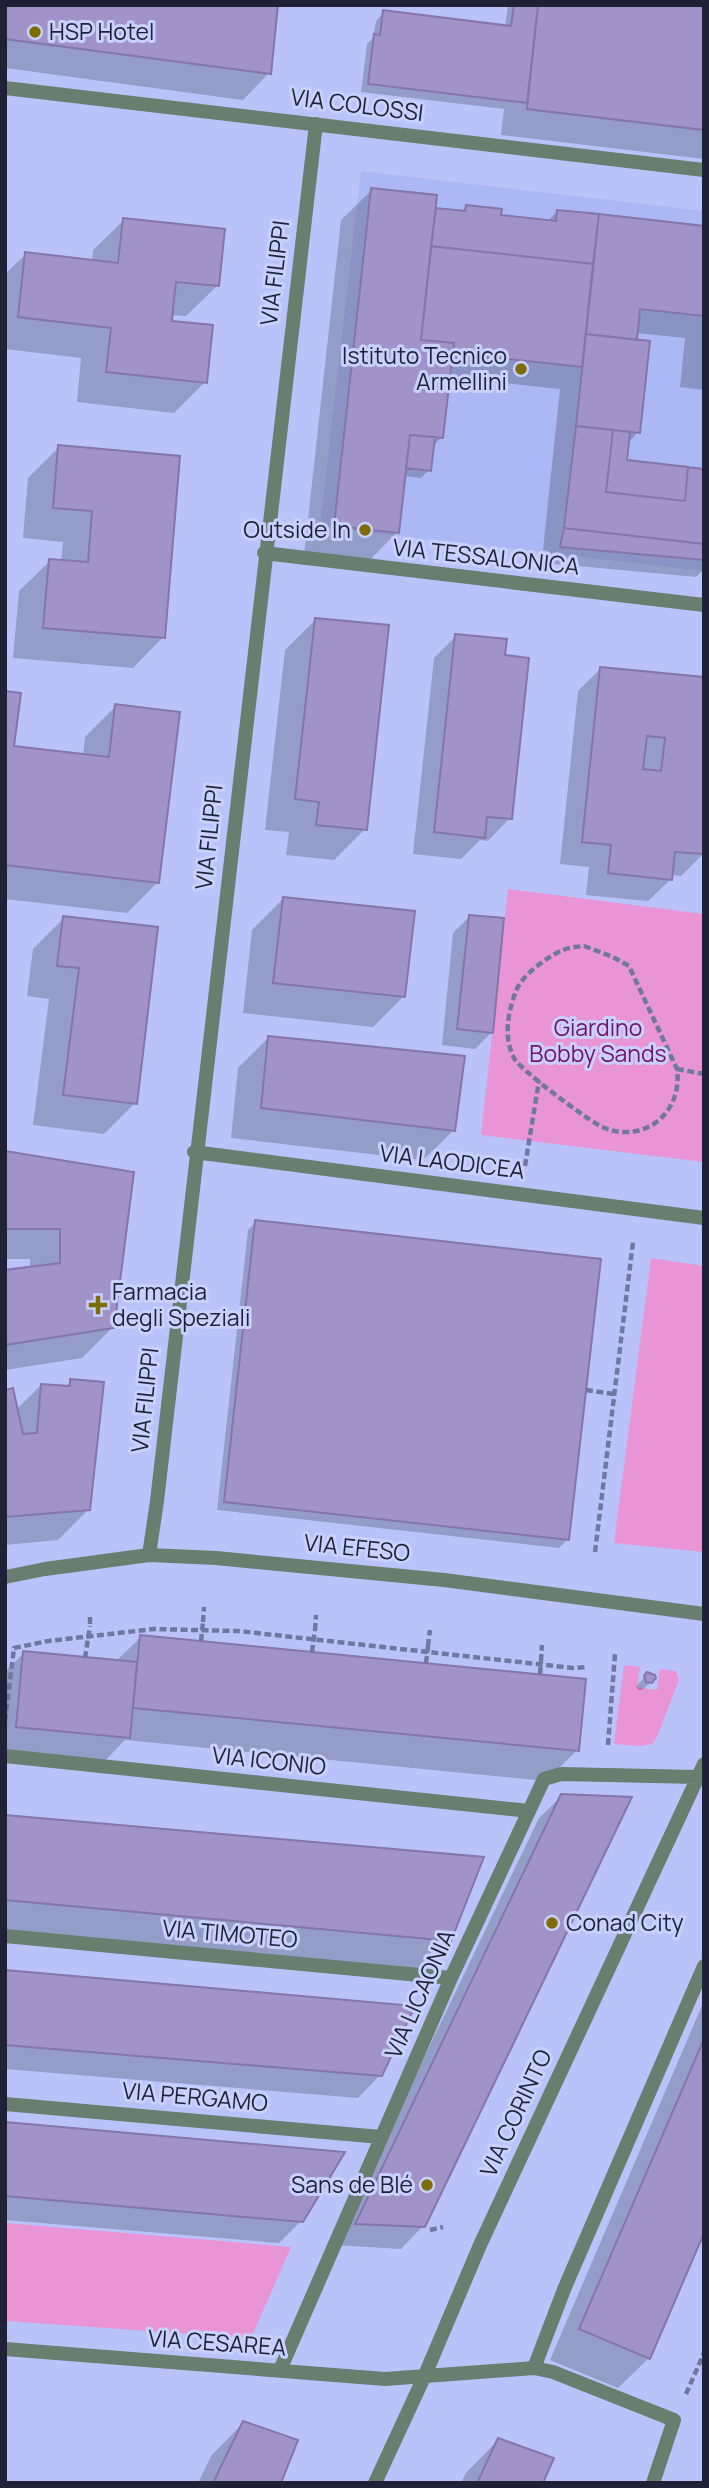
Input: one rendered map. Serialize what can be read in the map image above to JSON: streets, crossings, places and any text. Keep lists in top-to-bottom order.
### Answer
{
  "streets": {
    "street": [
      "VIA COLOSSI",
      "VIA FILIPPI",
      "VIA TESSALONICA",
      "VIA LAODICEA",
      "VIA EFESO",
      "VIA ICONIO",
      "VIA TIMOTEO",
      "VIA LICAONIA",
      "VIA PERGAMO",
      "VIA CORINTO",
      "VIA CESAREA"
    ]
  },
  "crossings": [
    ["VIA COLOSSI", "VIA FILIPPI"],
    ["VIA FILIPPI", "VIA TESSALONICA"],
    ["VIA FILIPPI", "VIA LAODICEA"],
    ["VIA FILIPPI", "VIA EFESO"],
    ["VIA ICONIO", "VIA LICAONIA"],
    ["VIA TIMOTEO", "VIA LICAONIA"],
    ["VIA LICAONIA", "VIA PERGAMO"],
    ["VIA LICAONIA", "VIA CORINTO"],
    ["VIA LICAONIA", "VIA CESAREA"],
    ["VIA CORINTO", "VIA CESAREA"]
  ],
  "parks": ["Giardino Bobby Sands"],
  "places": {
    "other": [
      "HSP Hotel",
      "Istituto Tecnico Armellini",
      "Outside In",
      "Conad City",
      "Sans de Blé"
    ],
    "health": ["Farmacia degli Speziali"]
  }
}
